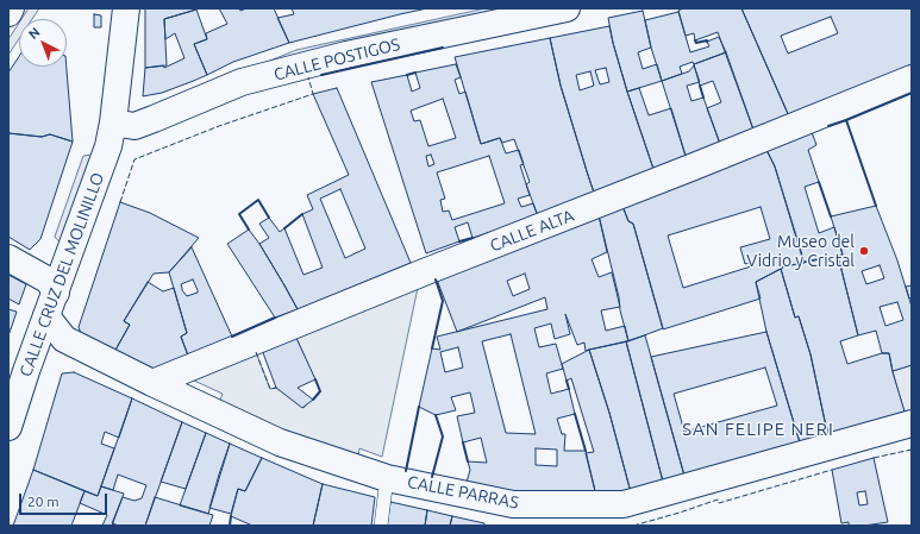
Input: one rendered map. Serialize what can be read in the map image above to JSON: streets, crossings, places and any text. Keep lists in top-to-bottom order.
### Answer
{
  "streets": {
    "street": [
      "CALLE POSTIGOS",
      "CALLE ALTA",
      "CALLE CRUZ DEL MOLINILLO",
      "CALLE PARRAS"
    ]
  },
  "crossings": [
    ["CALLE POSTIGOS", "CALLE CRUZ DEL MOLINILLO"],
    ["CALLE ALTA", "CALLE PARRAS"],
    ["CALLE CRUZ DEL MOLINILLO", "CALLE PARRAS"]
  ],
  "districts": ["SAN FELIPE NERI"],
  "places": ["Museo del Vidrio y Cristal"],
  "scale_bar": "20 m",
  "north": "top left"
}
